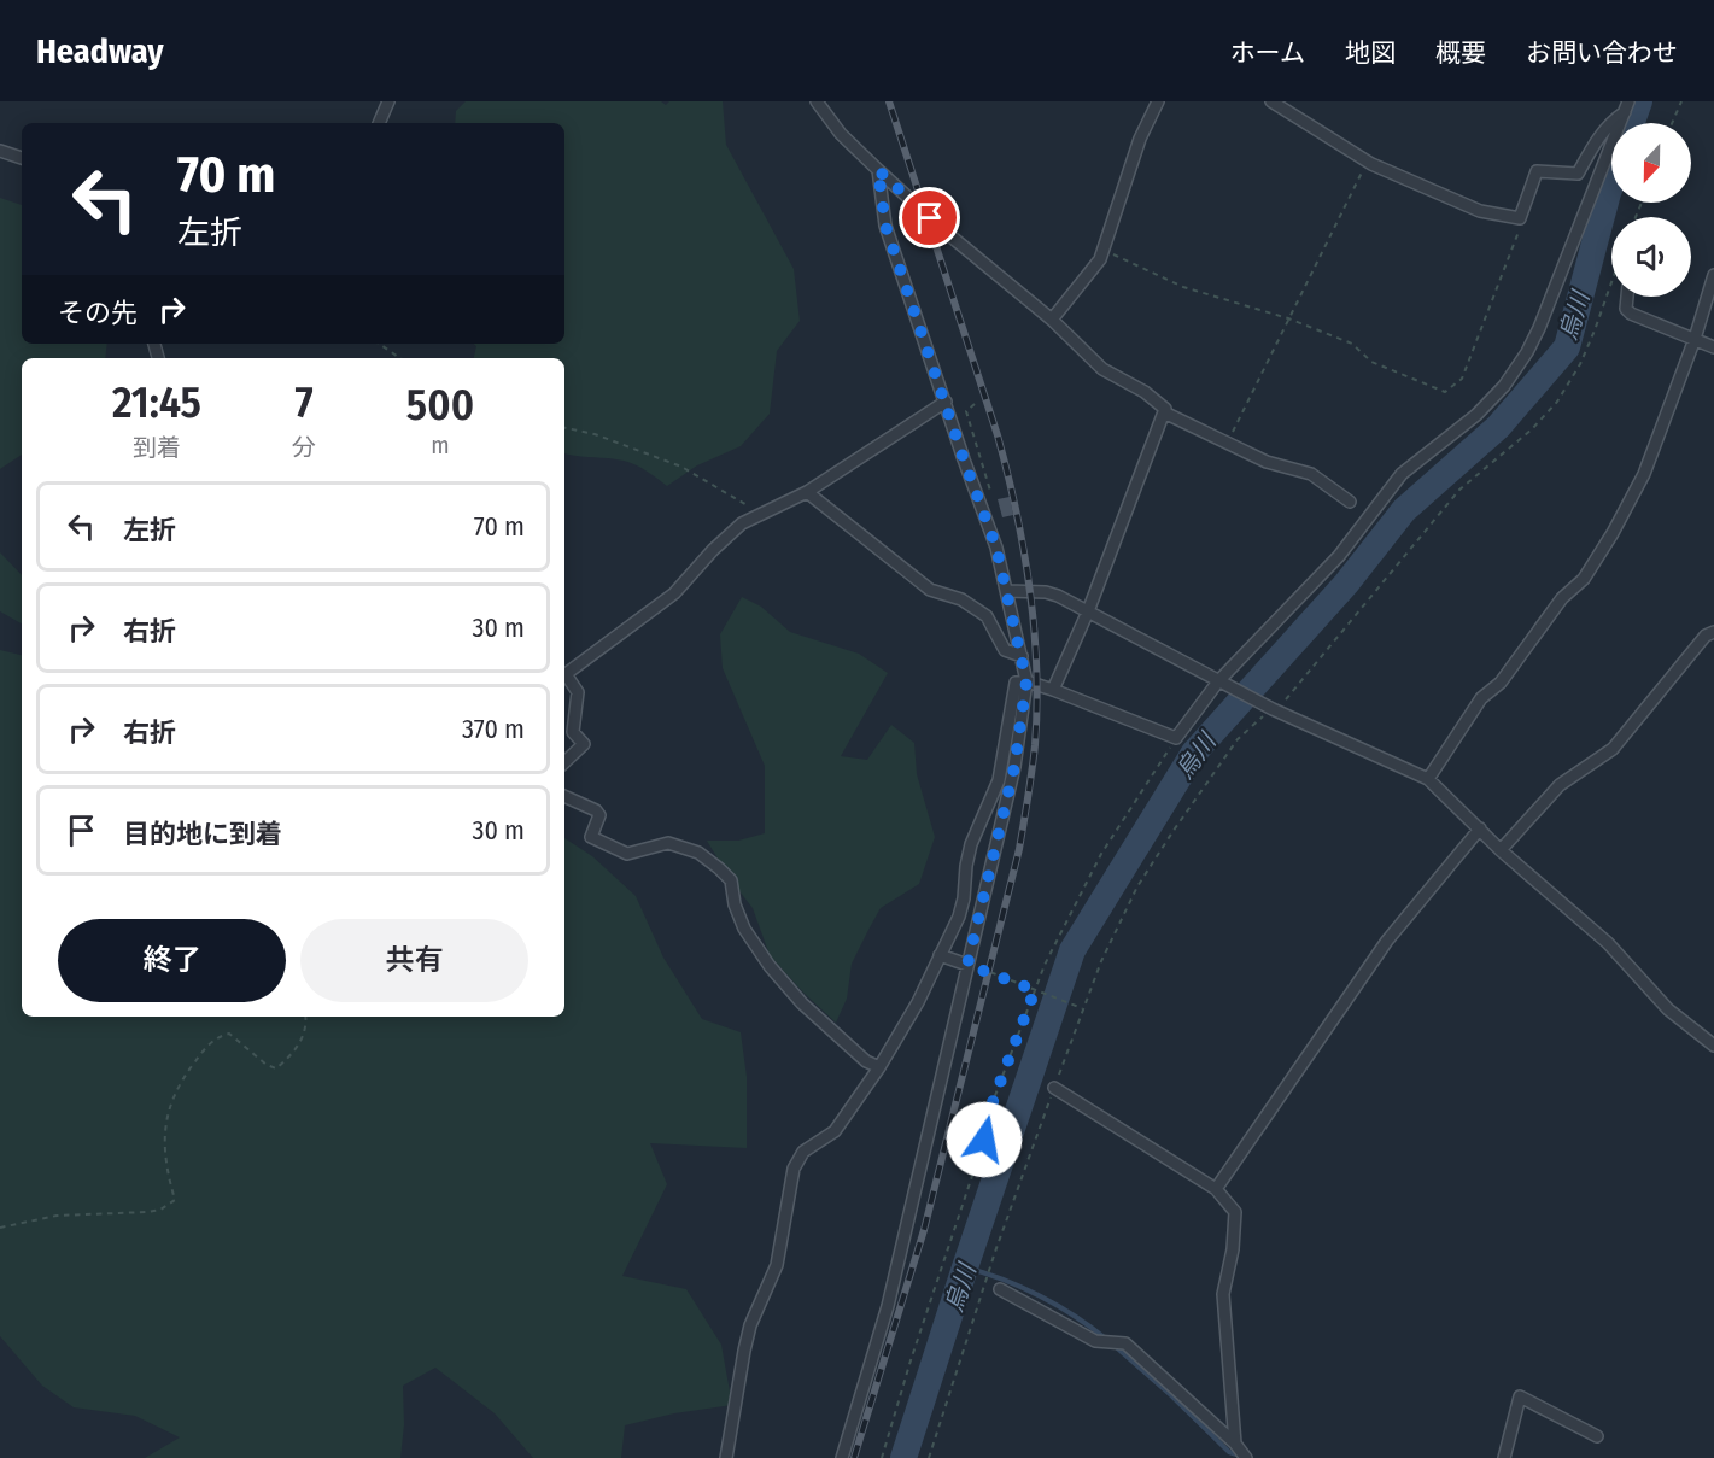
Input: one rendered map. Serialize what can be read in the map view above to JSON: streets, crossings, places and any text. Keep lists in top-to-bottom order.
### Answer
{
  "water": ["烏川"],
  "north": "bottom",
  "page": {
    "header": "Headway",
    "nav": [
      "ホーム",
      "地図",
      "概要",
      "お問い合わせ"
    ],
    "turn": ["70 m", "左折"],
    "then": "その先",
    "eta": [
      "21:45",
      "到着",
      "7",
      "分",
      "500",
      "m"
    ],
    "list": [
      {
        "name": "左折",
        "value": "70 m"
      },
      {
        "name": "右折",
        "value": "30 m"
      },
      {
        "name": "右折",
        "value": "370 m"
      },
      {
        "name": "目的地に到着",
        "value": "30 m"
      }
    ],
    "buttons": ["終了", "共有"]
  }
}
